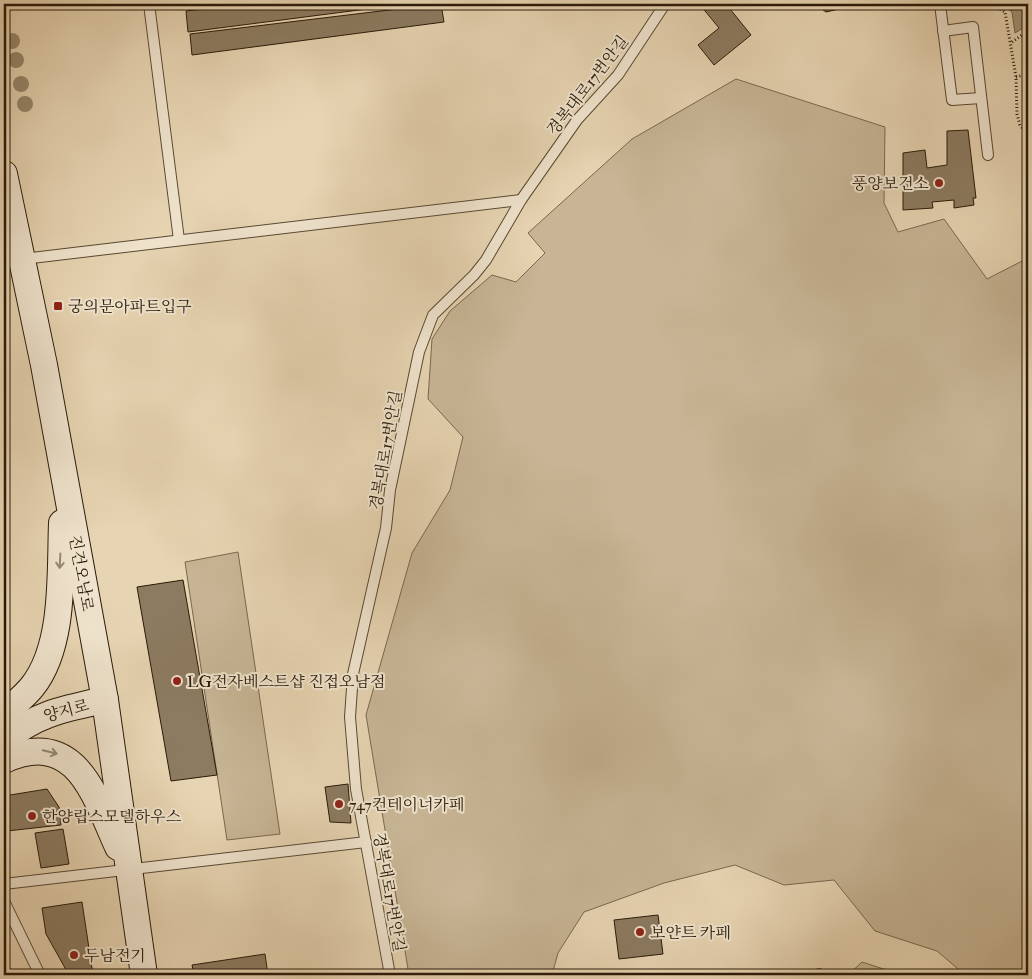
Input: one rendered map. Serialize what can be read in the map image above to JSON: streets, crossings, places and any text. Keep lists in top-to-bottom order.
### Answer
{
  "streets": {
    "main road": ["진건오남로", "양지로"],
    "lane": ["경복대로17번안길"]
  },
  "crossings": [
    ["진건오남로", "양지로"]
  ],
  "places": {
    "other": [
      "풍양보건소",
      "LG전자베스트샵 진접오남점",
      "747컨테이너카페",
      "한양립스모델하우스",
      "보얀트 카페",
      "두남전기"
    ],
    "transit": ["궁의문아파트입구"]
  }
}
